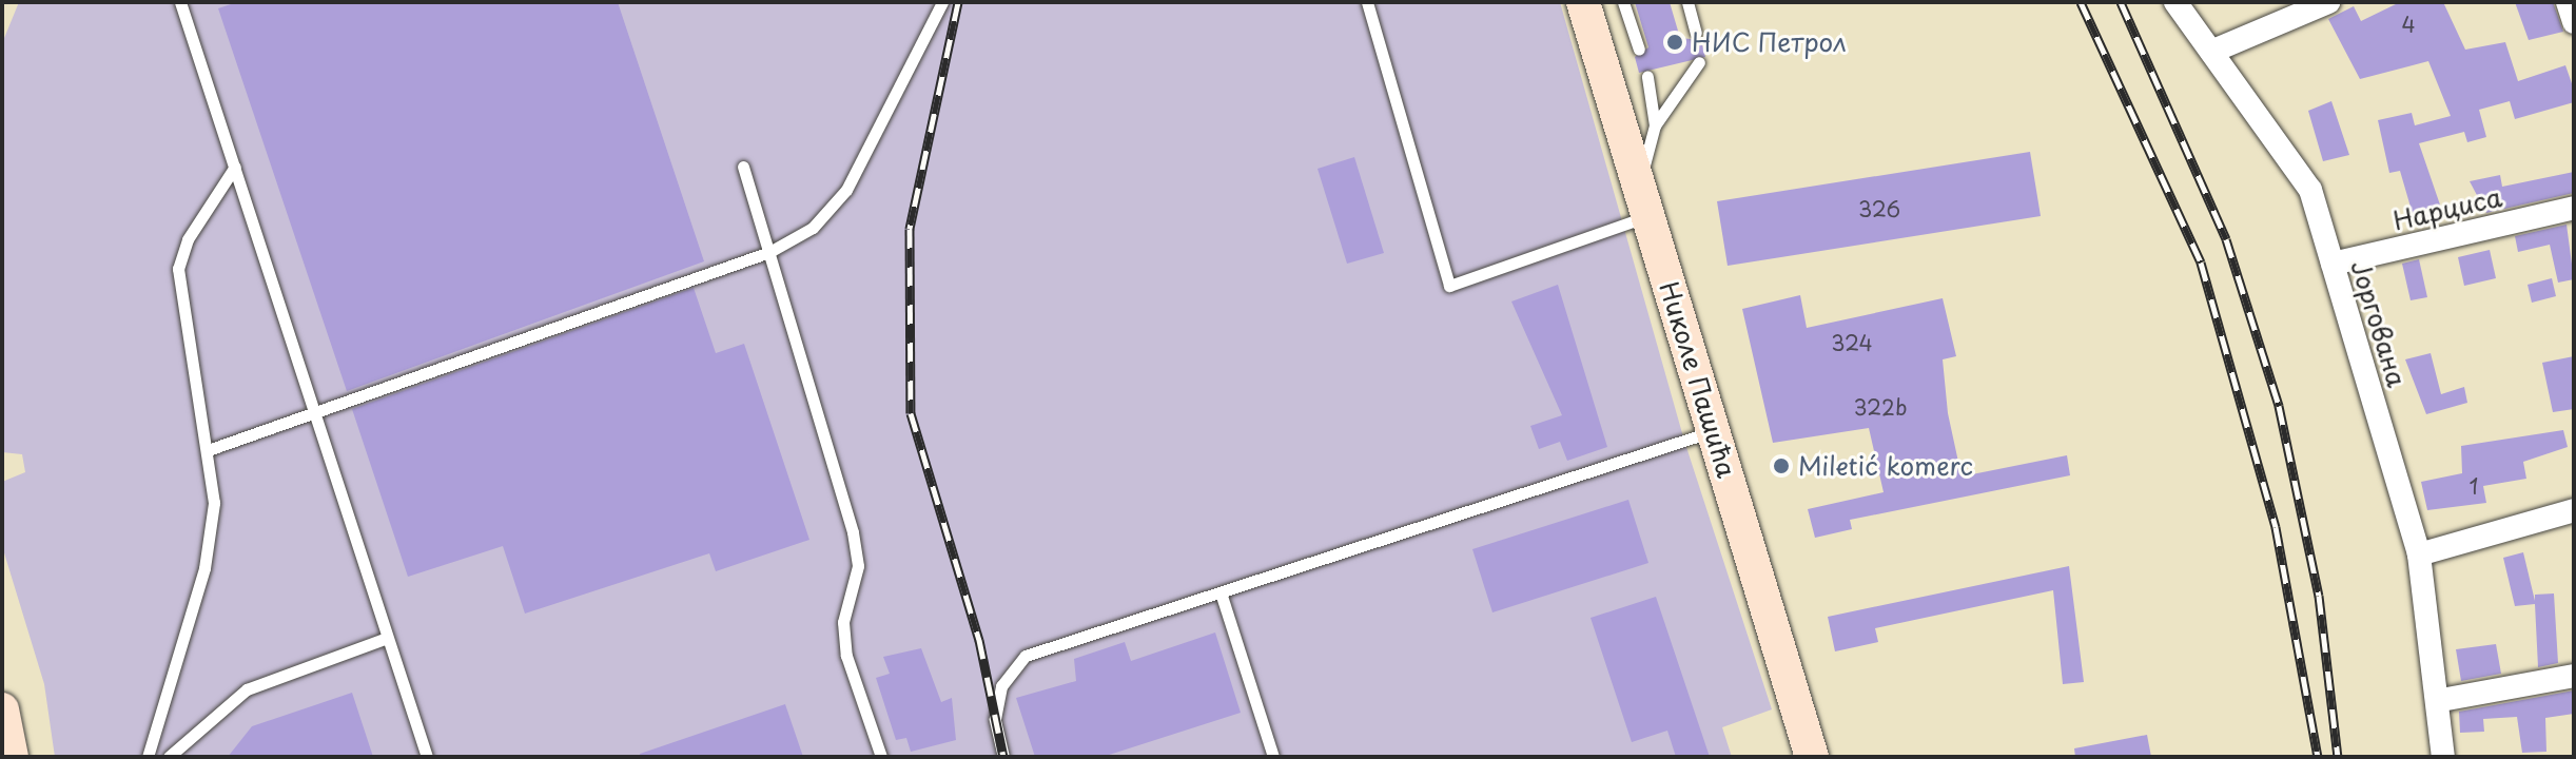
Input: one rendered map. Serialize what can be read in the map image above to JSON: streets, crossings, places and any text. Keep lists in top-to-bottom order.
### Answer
{
  "streets": {
    "main road": ["Николе Пашића"],
    "street": ["Нарциса", "Јоргована"]
  },
  "crossings": [
    ["Нарциса", "Јоргована"]
  ],
  "places": ["НИС Петрол", "Miletić komerc"],
  "house_numbers": [
    "4",
    "326",
    "324",
    "322b",
    "1"
  ]
}
